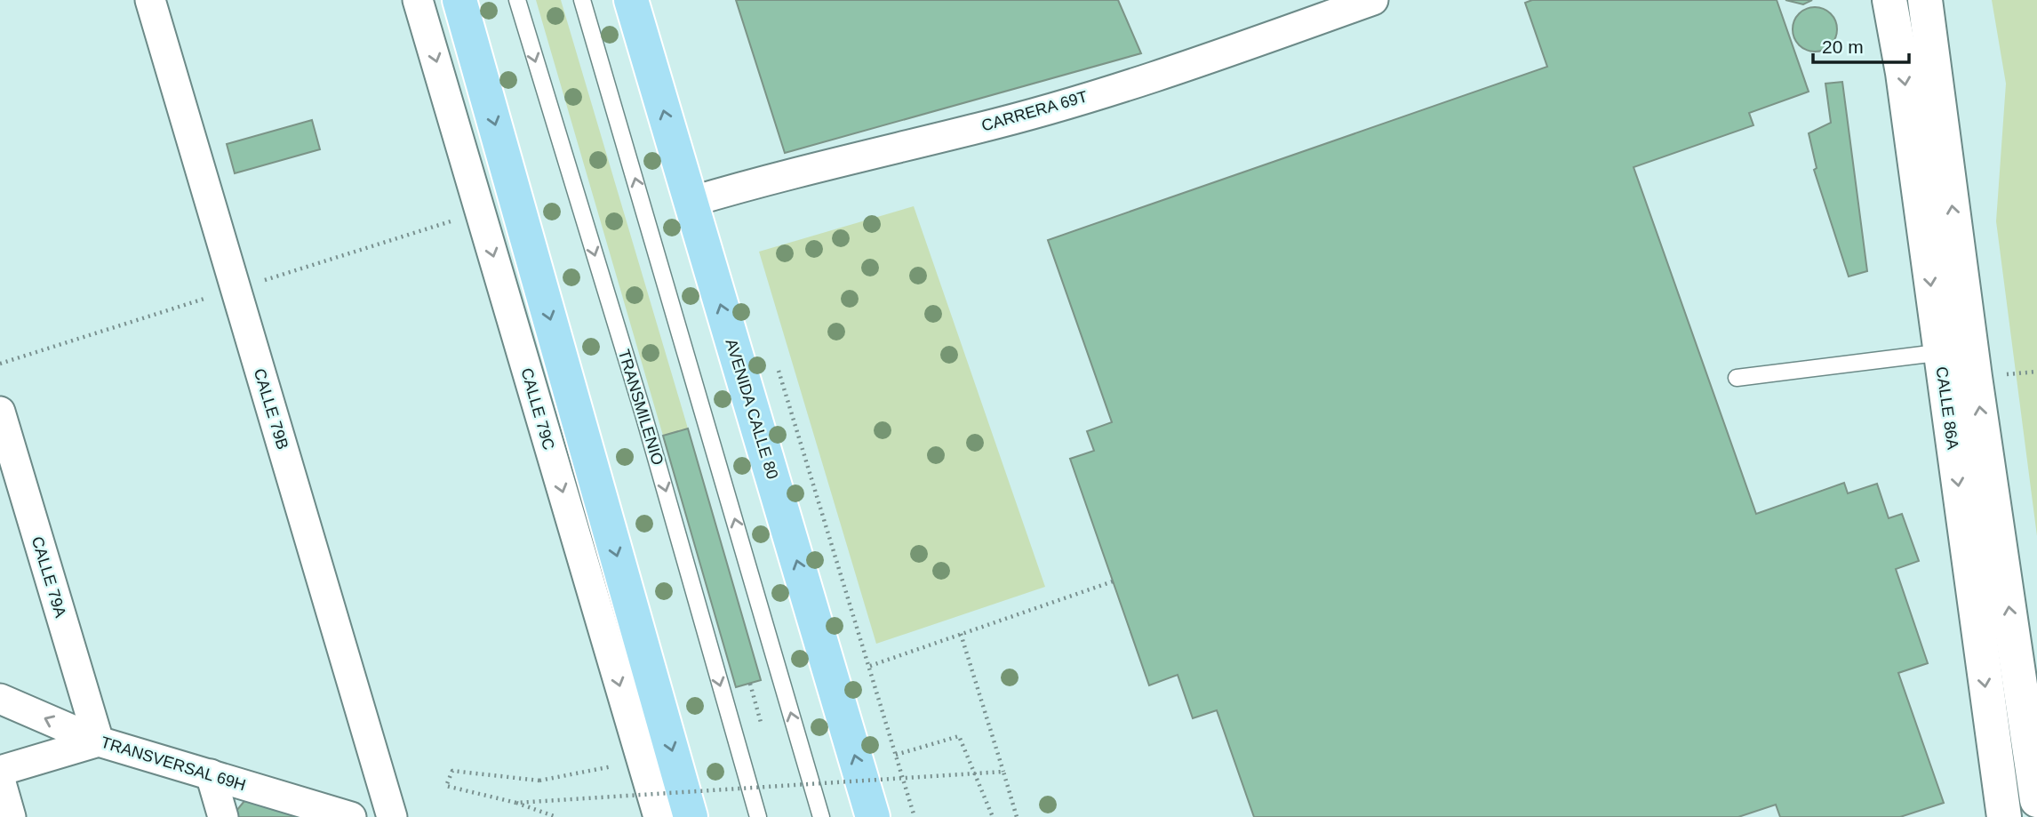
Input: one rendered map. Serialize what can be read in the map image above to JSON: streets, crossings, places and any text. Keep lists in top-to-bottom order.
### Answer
{
  "streets": {
    "highway": ["AVENIDA CALLE 80"],
    "street": [
      "CARRERA 69T",
      "CALLE 86A",
      "CALLE 79B",
      "CALLE 79C",
      "CALLE 79A",
      "TRANSVERSAL 69H"
    ],
    "lane": ["TRANSMILENIO"]
  },
  "crossings": [
    ["CARRERA 69T", "AVENIDA CALLE 80"],
    ["CALLE 79A", "TRANSVERSAL 69H"]
  ],
  "one_way": ["CALLE 79C"],
  "scale_bar": "20 m"
}
